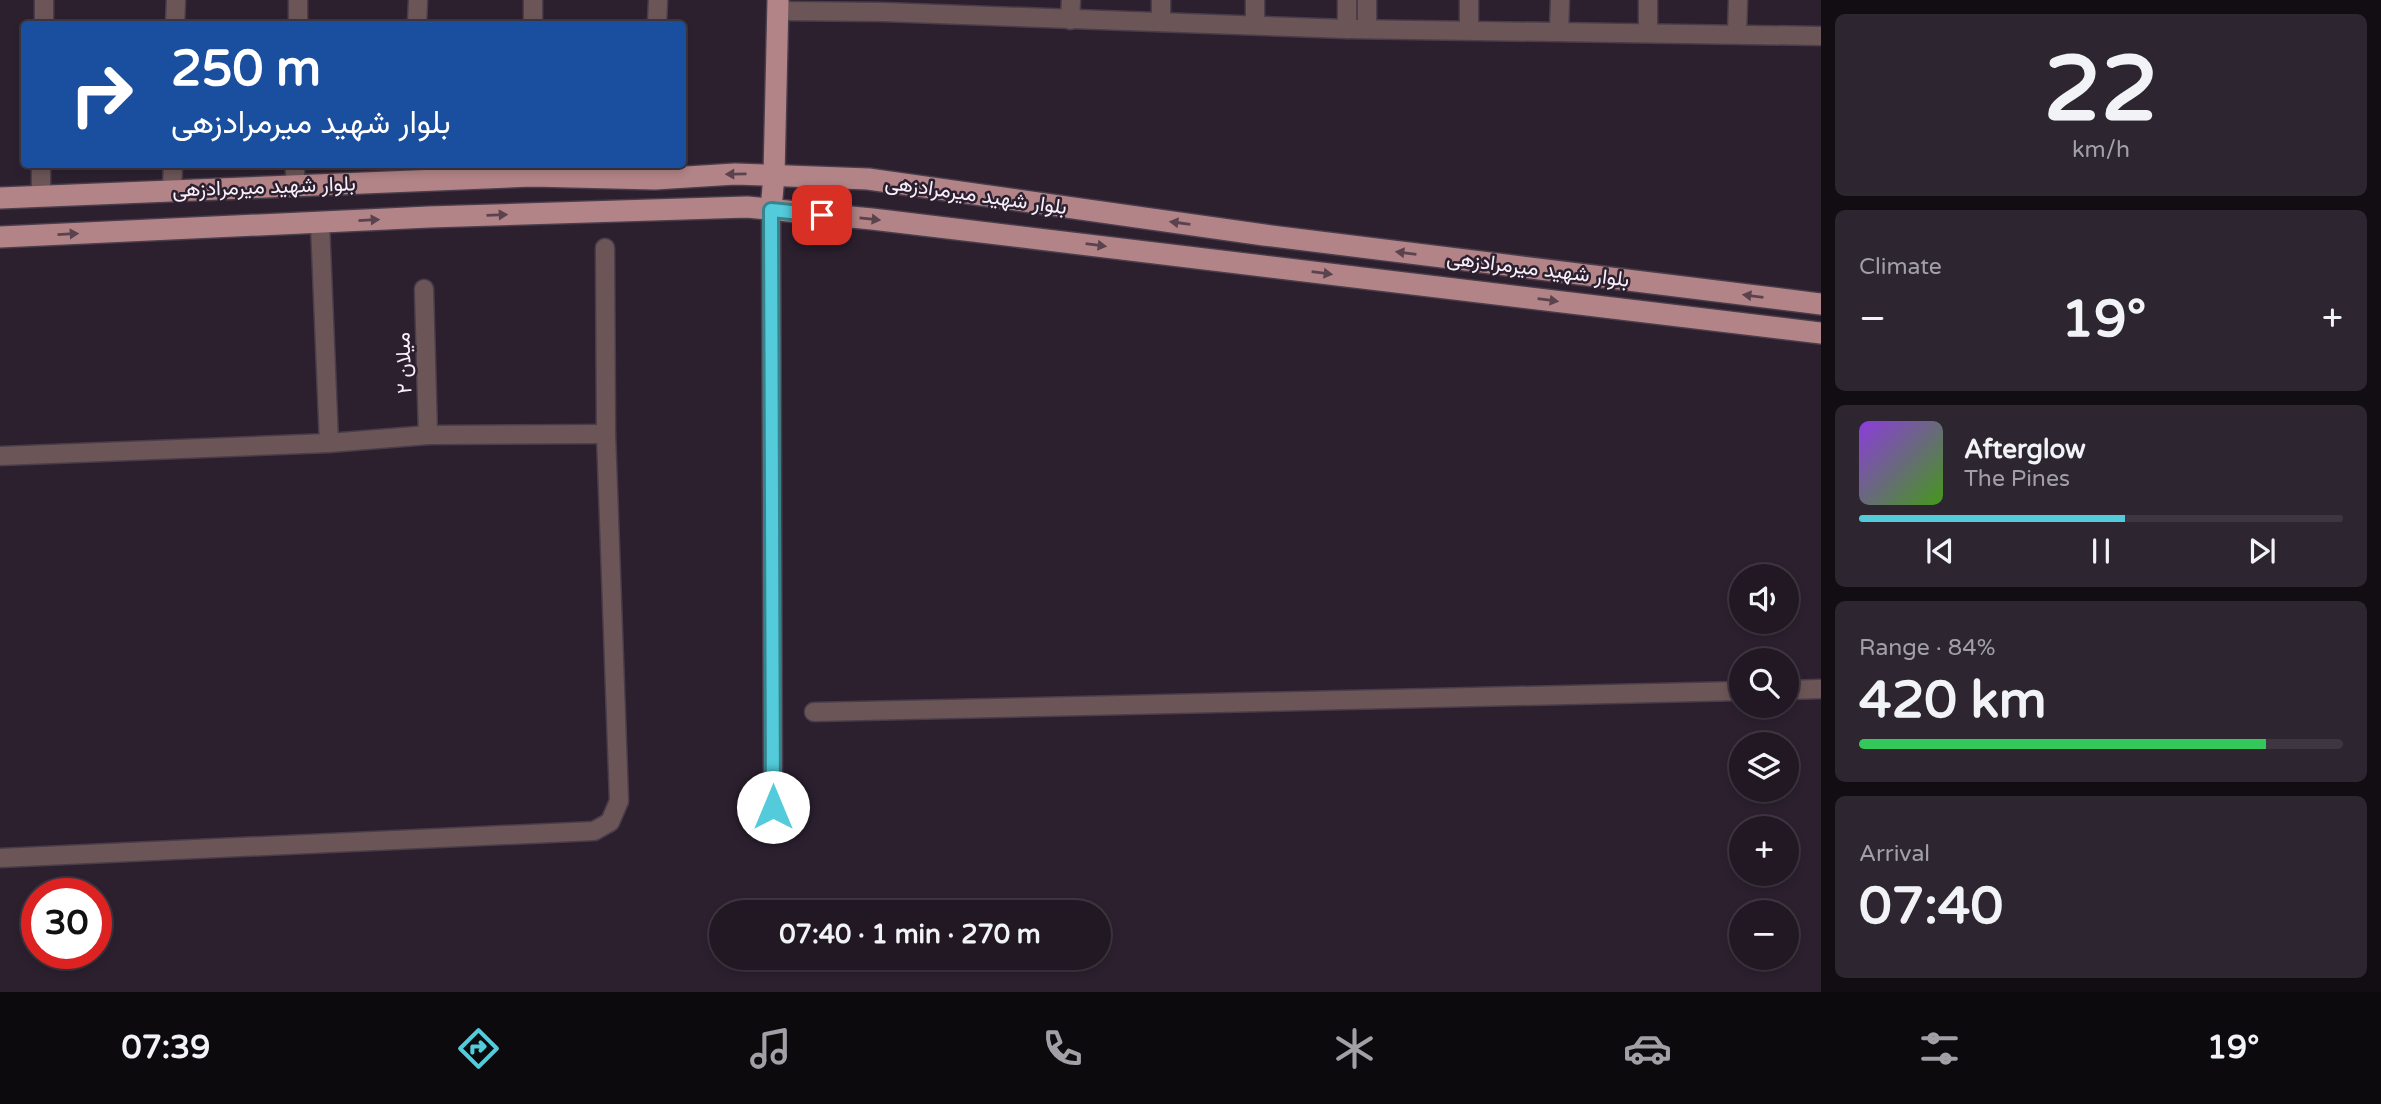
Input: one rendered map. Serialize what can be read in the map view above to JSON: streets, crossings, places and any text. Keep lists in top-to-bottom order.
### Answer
{
  "streets": {
    "main road": ["بلوار شهید میرمرادزهی"],
    "street": ["میلان ۲"]
  },
  "page": {
    "tile": [
      ["22", "km/h"],
      "Climate",
      ["Range · 84%", "420 km"],
      ["Arrival", "07:40"]
    ],
    "turn": ["250 m", "بلوار شهید میرمرادزهی"],
    "heat": ["−", "19°", "+"],
    "song": ["Afterglow", "The Pines"],
    "map_buttons": ["+", "−"],
    "limit": "30",
    "trip": "07:40 · 1 min · 270 m",
    "tabs": ["07:39", "19°"]
  }
}
